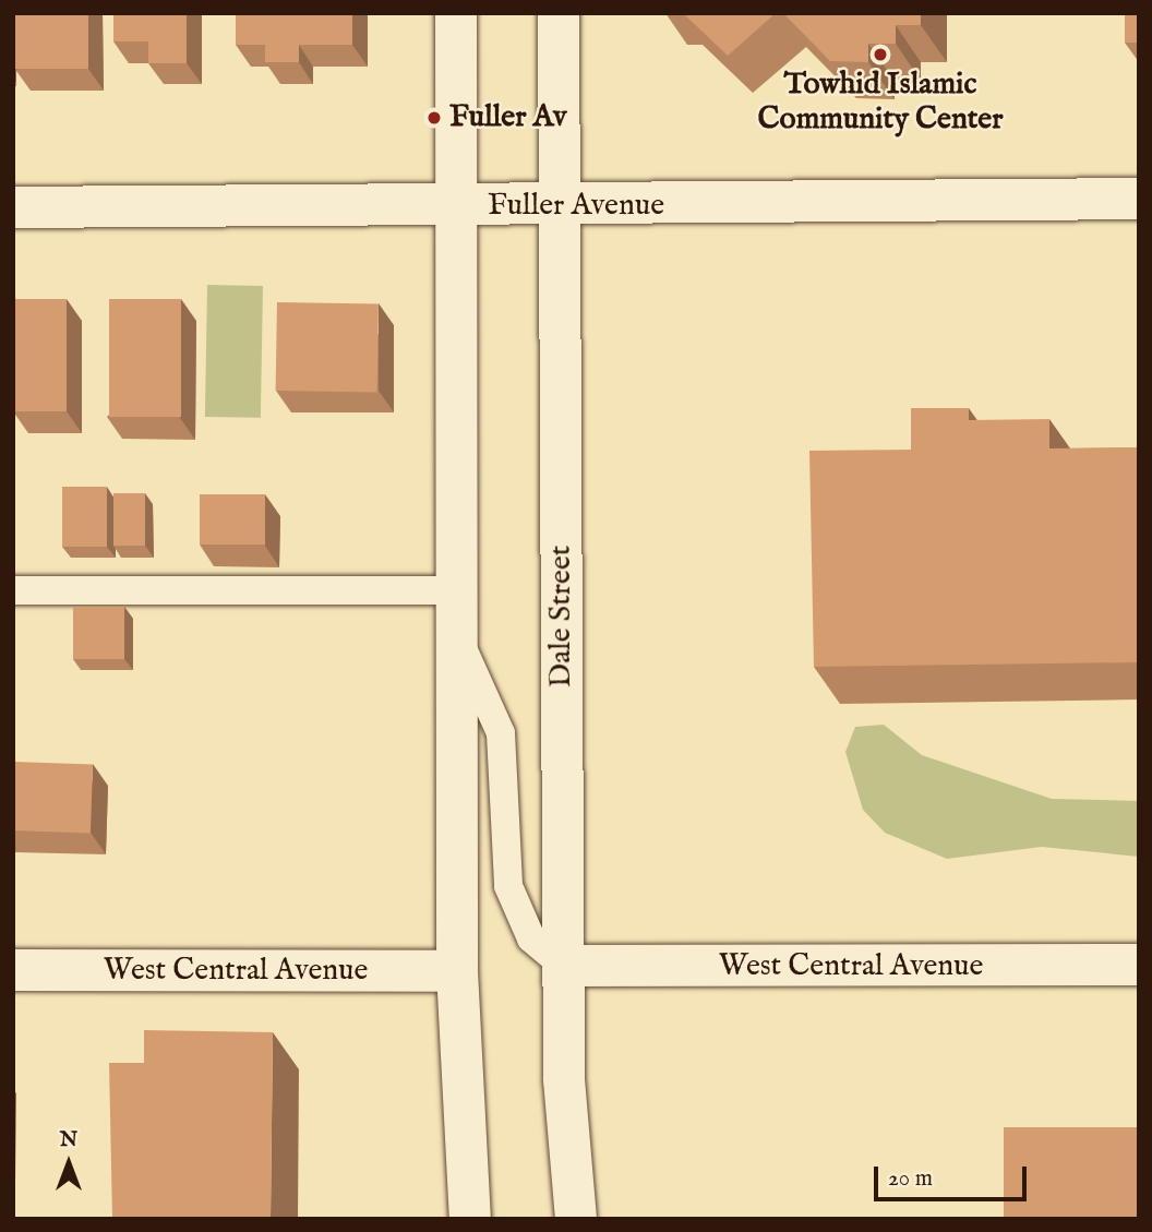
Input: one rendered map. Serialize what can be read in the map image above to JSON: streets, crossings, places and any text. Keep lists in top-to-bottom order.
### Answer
{
  "streets": {
    "main road": ["Fuller Avenue", "Dale Street", "West Central Avenue"]
  },
  "crossings": [
    ["Fuller Avenue", "Dale Street"],
    ["Dale Street", "West Central Avenue"]
  ],
  "places": ["Towhid Islamic Community Center", "Fuller Av"],
  "scale_bar": "20 m",
  "north": "top"
}
